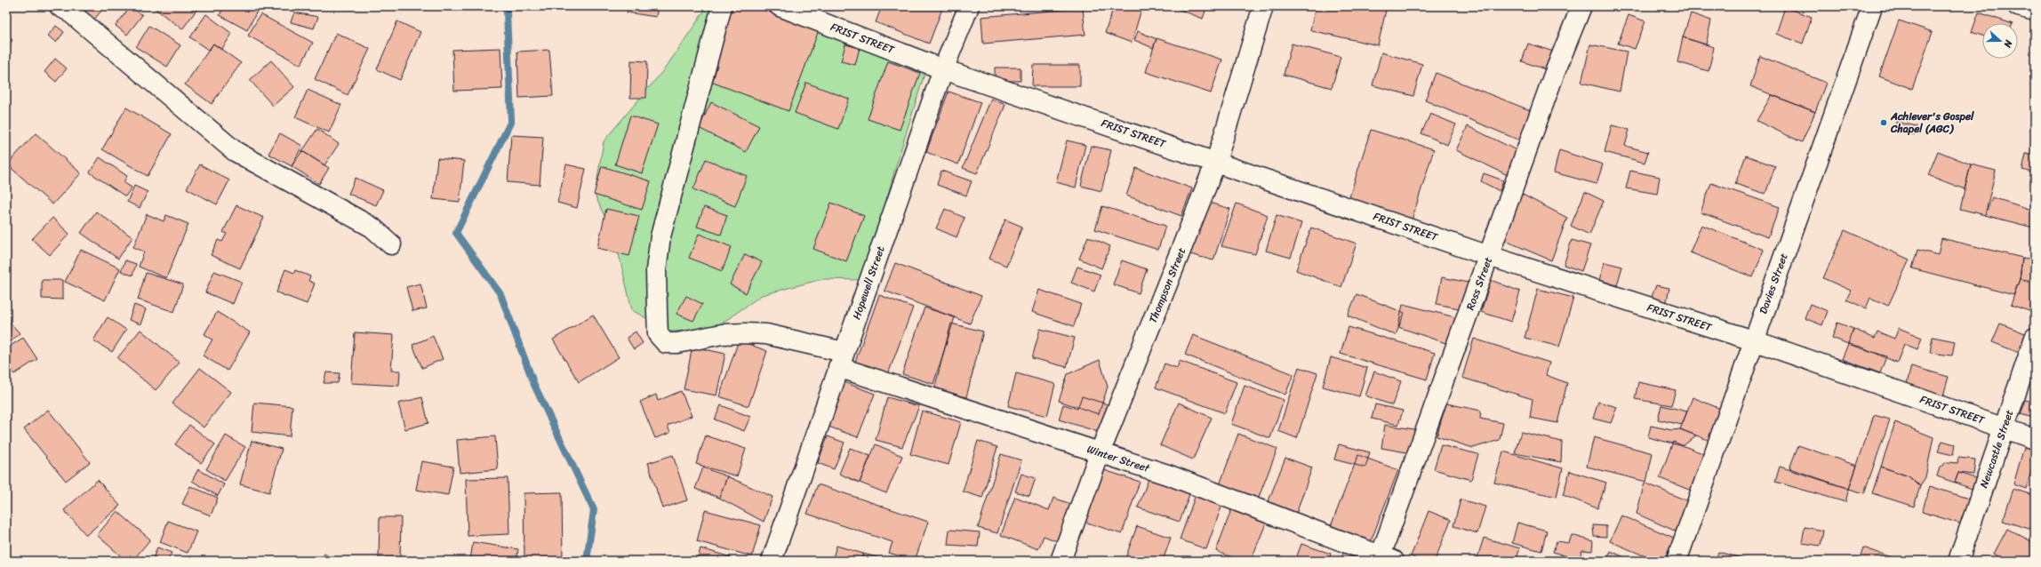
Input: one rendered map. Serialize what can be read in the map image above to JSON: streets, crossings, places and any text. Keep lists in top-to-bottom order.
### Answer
{
  "streets": {
    "street": [
      "FRIST STREET",
      "Hopewell Street",
      "Ross Street",
      "Davies Street",
      "Thompson Street",
      "Newcastle Street",
      "Winter Street"
    ]
  },
  "crossings": [
    ["FRIST STREET", "Hopewell Street"],
    ["FRIST STREET", "Ross Street"],
    ["FRIST STREET", "Davies Street"],
    ["FRIST STREET", "Thompson Street"],
    ["FRIST STREET", "Newcastle Street"],
    ["Hopewell Street", "Winter Street"],
    ["Ross Street", "Winter Street"],
    ["Thompson Street", "Winter Street"]
  ],
  "places": ["Achiever's Gospel Chapel (AGC)"],
  "north": "right"
}
